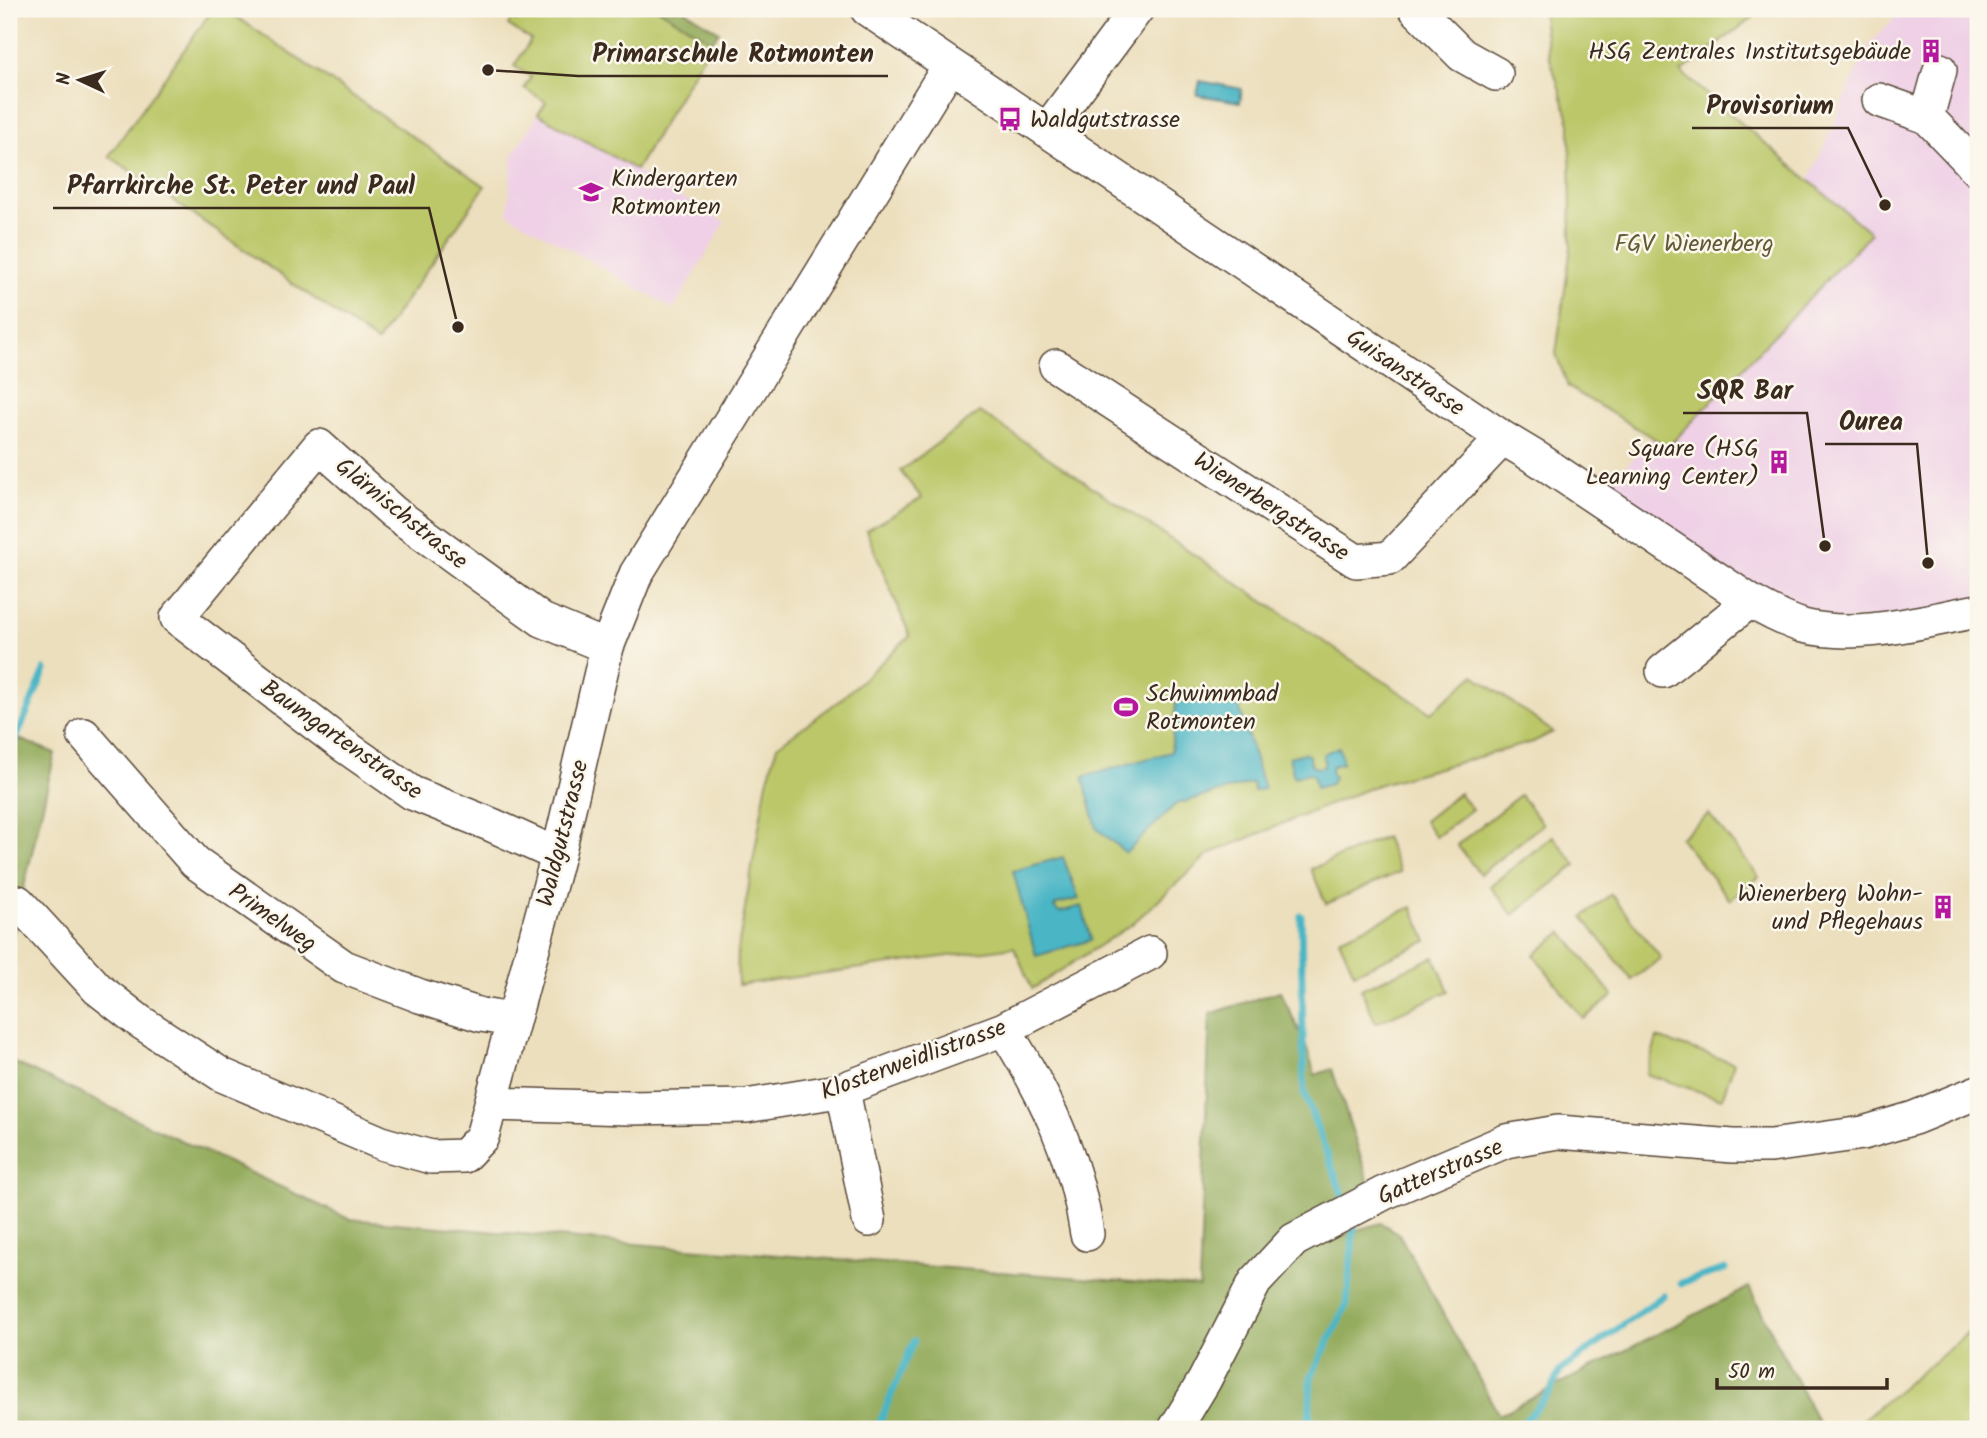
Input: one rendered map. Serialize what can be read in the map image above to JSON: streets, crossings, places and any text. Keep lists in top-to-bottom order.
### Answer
{
  "streets": {
    "street": [
      "Guisanstrasse",
      "Wienerbergstrasse",
      "Glärnischstrasse",
      "Baumgartenstrasse",
      "Waldgutstrasse",
      "Primelweg",
      "Klosterweidlistrasse",
      "Gatterstrasse"
    ]
  },
  "crossings": [
    ["Guisanstrasse", "Wienerbergstrasse"],
    ["Guisanstrasse", "Waldgutstrasse"],
    ["Glärnischstrasse", "Baumgartenstrasse"],
    ["Glärnischstrasse", "Waldgutstrasse"],
    ["Baumgartenstrasse", "Waldgutstrasse"],
    ["Waldgutstrasse", "Primelweg"],
    ["Waldgutstrasse", "Klosterweidlistrasse"]
  ],
  "parks": ["FGV Wienerberg"],
  "places": {
    "building": ["HSG Zentrales Institutsgebäude", "Square (HSG Learning Center)", "Wienerberg Wohn- und Pflegehaus"],
    "other": [
      "Primarschule Rotmonten",
      "Provisorium",
      "Pfarrkirche St. Peter und Paul",
      "SQR Bar",
      "Ourea"
    ],
    "bus stop": ["Waldgutstrasse"],
    "school or university": ["Kindergarten Rotmonten"],
    "sports": ["Schwimmbad Rotmonten"]
  },
  "scale_bar": "50 m",
  "north": "left"
}
